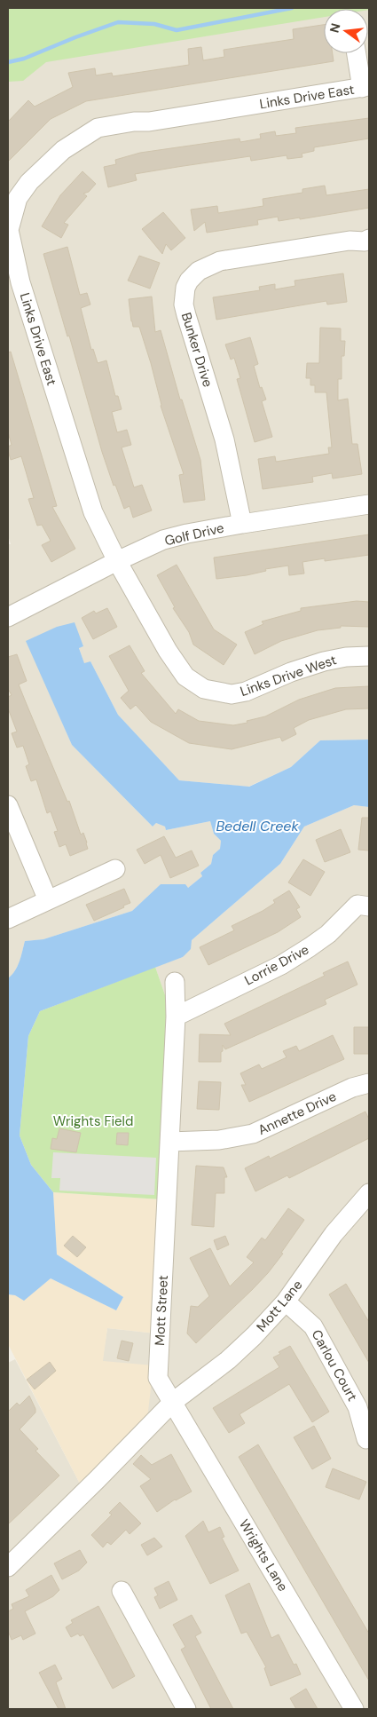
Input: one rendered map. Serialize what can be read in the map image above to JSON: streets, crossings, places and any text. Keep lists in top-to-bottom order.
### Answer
{
  "streets": {
    "street": [
      "Links Drive East",
      "Bunker Drive",
      "Golf Drive",
      "Links Drive West",
      "Lorrie Drive",
      "Annette Drive",
      "Mott Lane",
      "Mott Street",
      "Carlou Court",
      "Wrights Lane"
    ]
  },
  "crossings": [
    ["Links Drive East", "Golf Drive"],
    ["Links Drive East", "Links Drive West"],
    ["Bunker Drive", "Golf Drive"],
    ["Golf Drive", "Links Drive West"],
    ["Lorrie Drive", "Mott Street"],
    ["Annette Drive", "Mott Street"],
    ["Mott Lane", "Mott Street"],
    ["Mott Lane", "Carlou Court"],
    ["Mott Lane", "Wrights Lane"],
    ["Mott Street", "Wrights Lane"]
  ],
  "water": ["Bedell Creek"],
  "parks": ["Wrights Field"],
  "north": "left"
}
